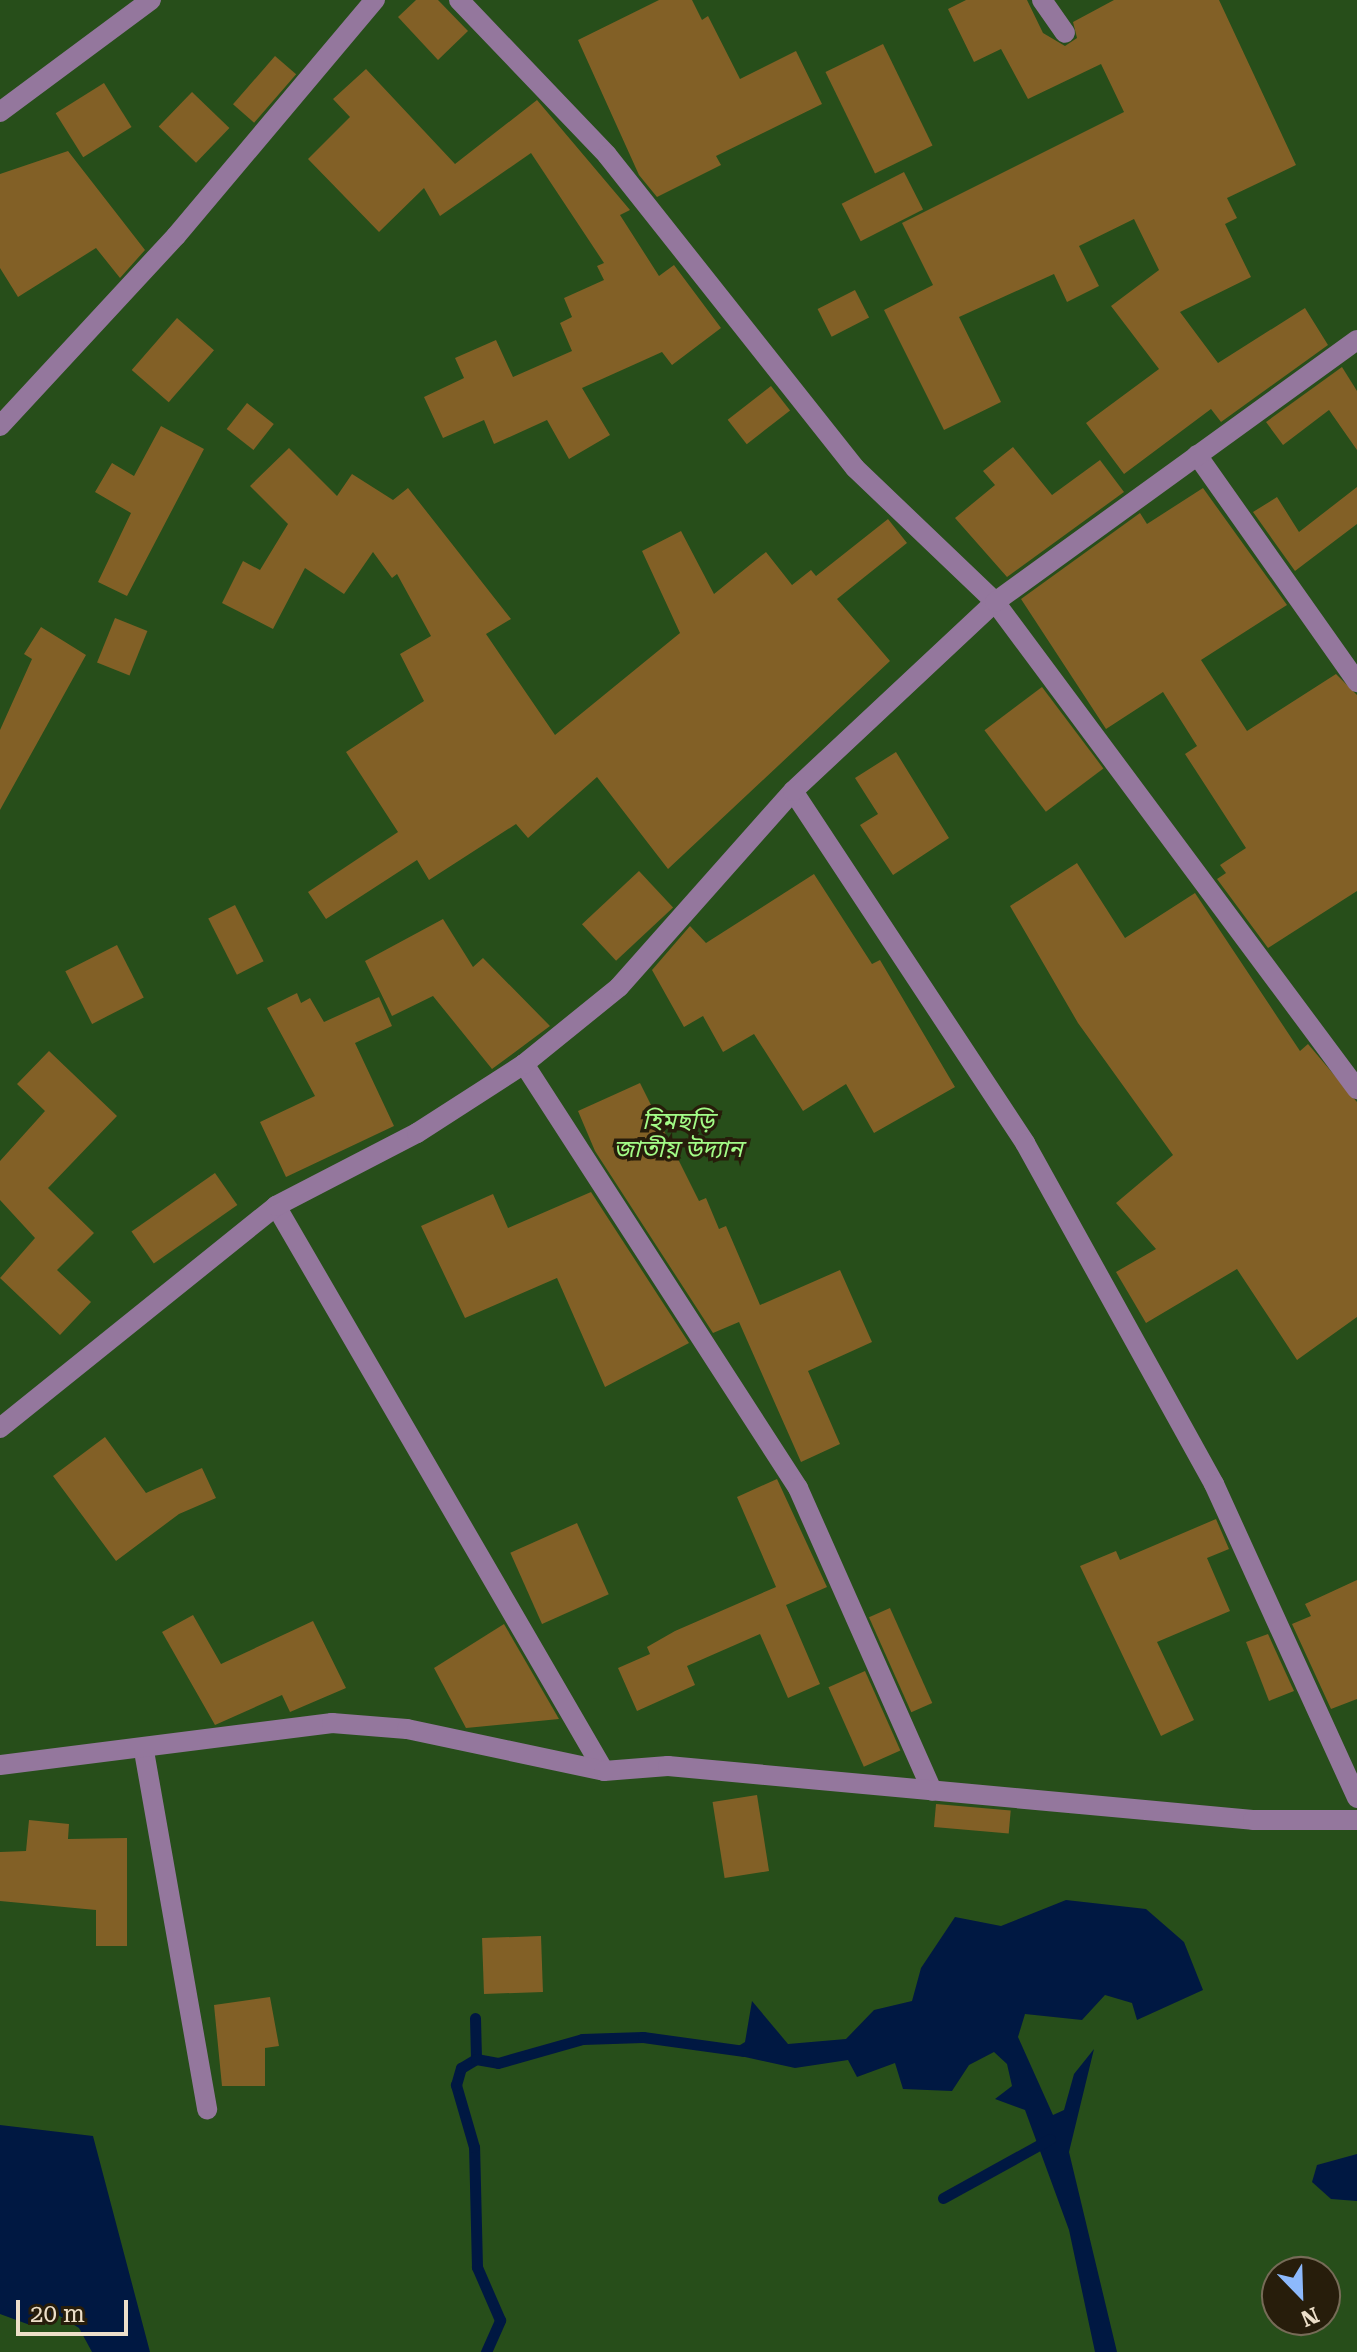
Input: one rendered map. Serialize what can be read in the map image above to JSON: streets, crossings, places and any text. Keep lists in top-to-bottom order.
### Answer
{
  "parks": ["হিমছড়ি জাতীয় উদ্যান"],
  "scale_bar": "20 m",
  "north": "bottom right"
}
